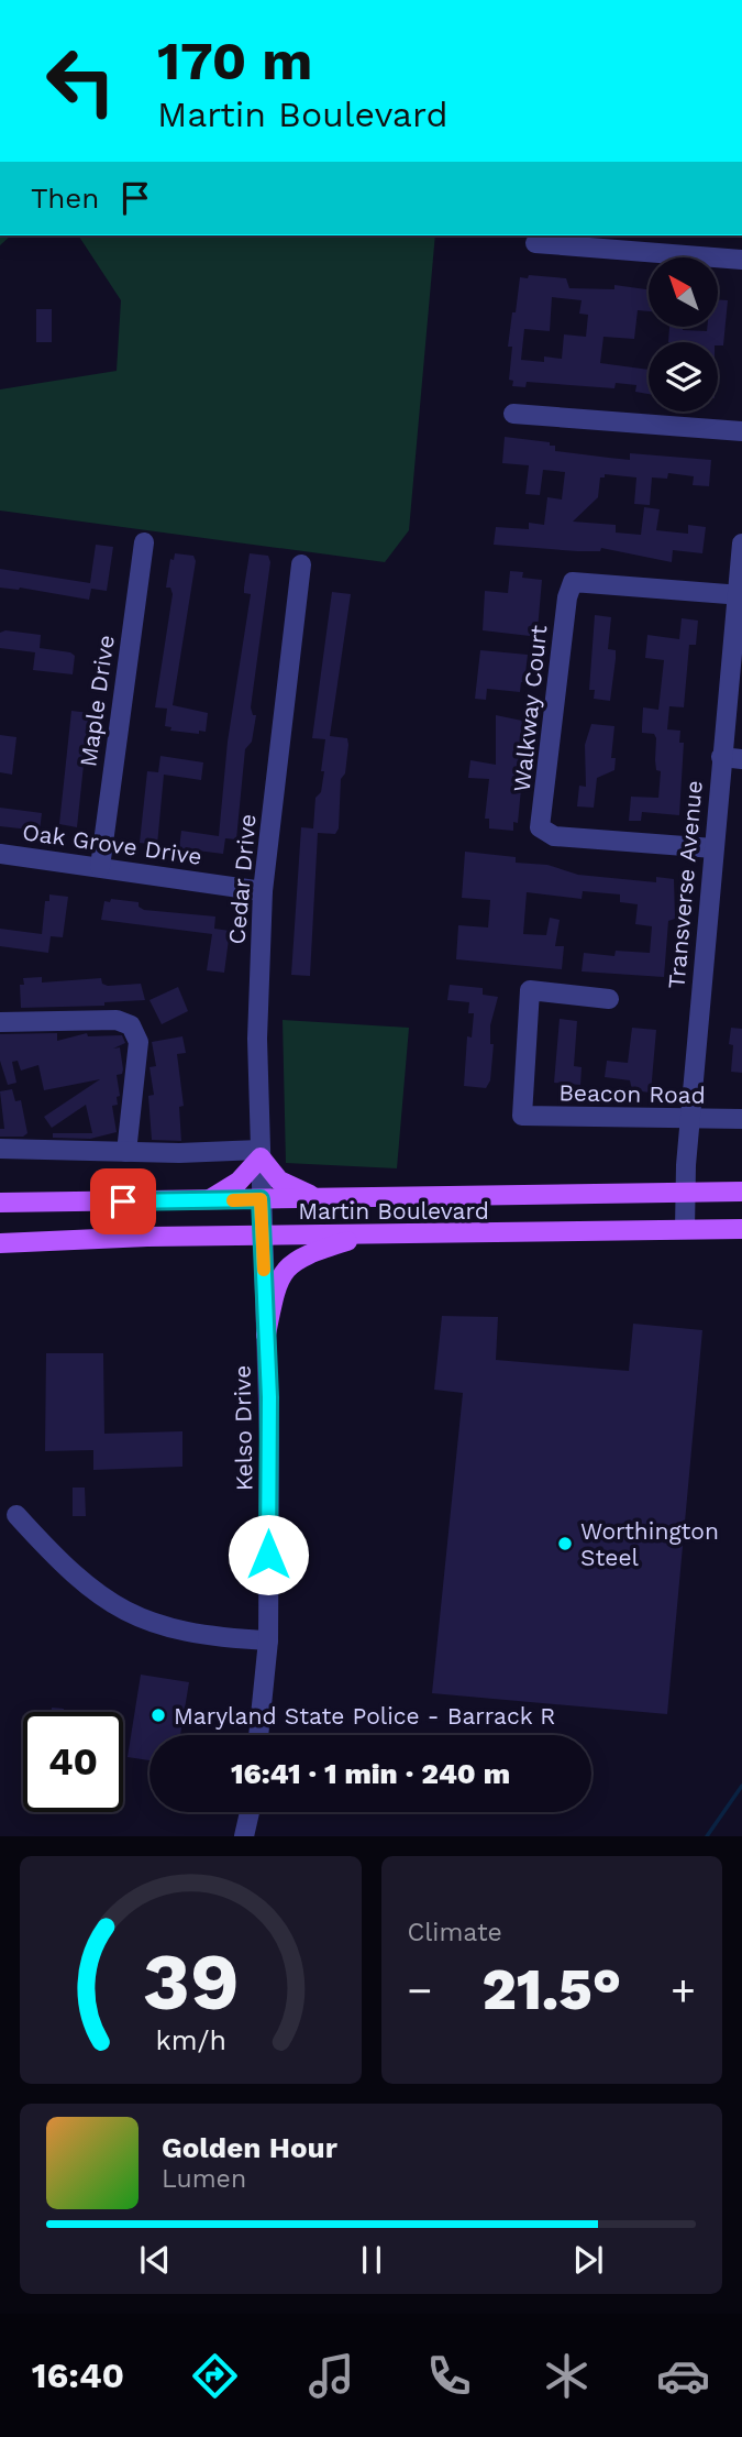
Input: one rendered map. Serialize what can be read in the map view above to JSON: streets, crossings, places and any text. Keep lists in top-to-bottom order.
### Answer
{
  "streets": {
    "main road": ["Martin Boulevard"],
    "street": [
      "Maple Drive",
      "Walkway Court",
      "Oak Grove Drive",
      "Cedar Drive",
      "Transverse Avenue",
      "Beacon Road",
      "Kelso Drive"
    ]
  },
  "crossings": [
    ["Maple Drive", "Oak Grove Drive"],
    ["Walkway Court", "Transverse Avenue"],
    ["Oak Grove Drive", "Cedar Drive"],
    ["Cedar Drive", "Martin Boulevard"],
    ["Cedar Drive", "Kelso Drive"],
    ["Transverse Avenue", "Beacon Road"],
    ["Transverse Avenue", "Martin Boulevard"],
    ["Martin Boulevard", "Kelso Drive"]
  ],
  "places": ["Worthington Steel", "Maryland State Police - Barrack R"],
  "north": "top left",
  "page": {
    "turn": ["170 m", "Martin Boulevard"],
    "then": "Then",
    "limit": "40",
    "trip": "16:41 · 1 min · 240 m",
    "tile": "Climate",
    "heat": ["−", "21.5°", "+"],
    "song": ["Golden Hour", "Lumen"],
    "tabs": "16:40",
    "gauge": ["39", "km/h"]
  }
}
